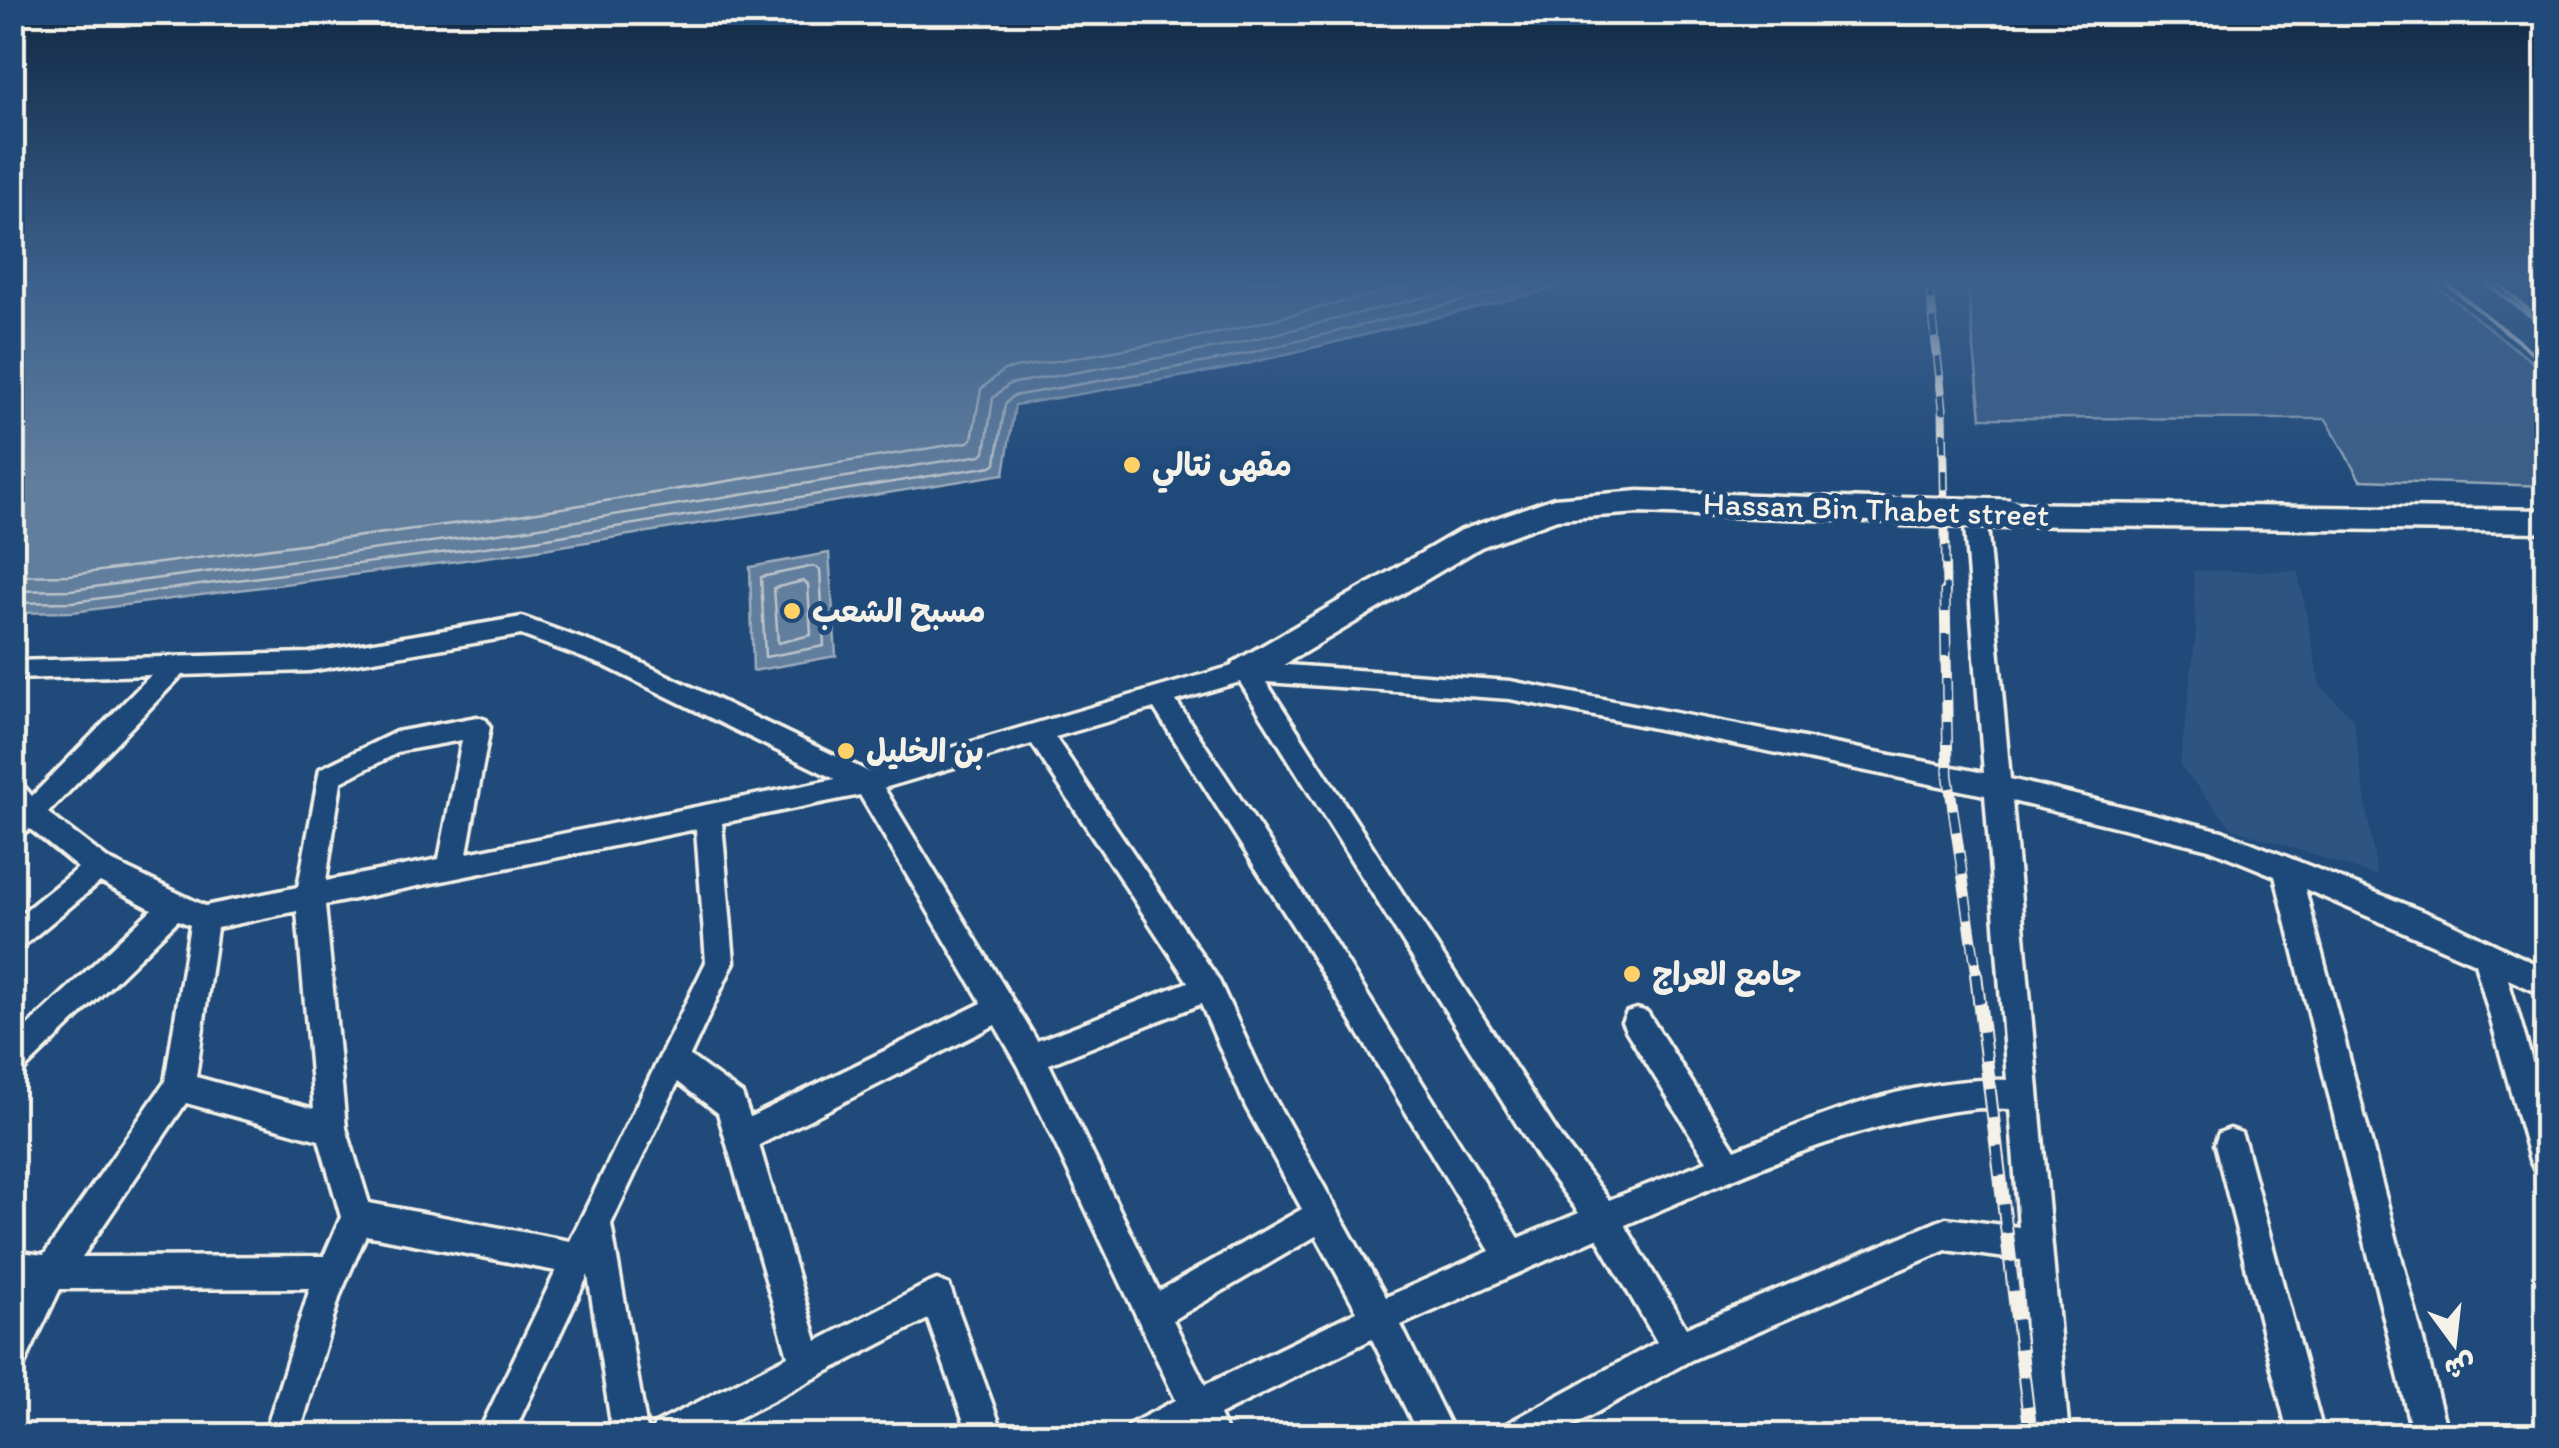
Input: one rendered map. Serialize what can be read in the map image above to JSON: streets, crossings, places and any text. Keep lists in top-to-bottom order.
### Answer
{
  "streets": {
    "street": ["Hassan Bin Thabet street"]
  },
  "places": [
    "مقهى نتالي",
    "مسبح الشعب",
    "بن الخليل",
    "جامع العراج"
  ],
  "north": "bottom"
}
